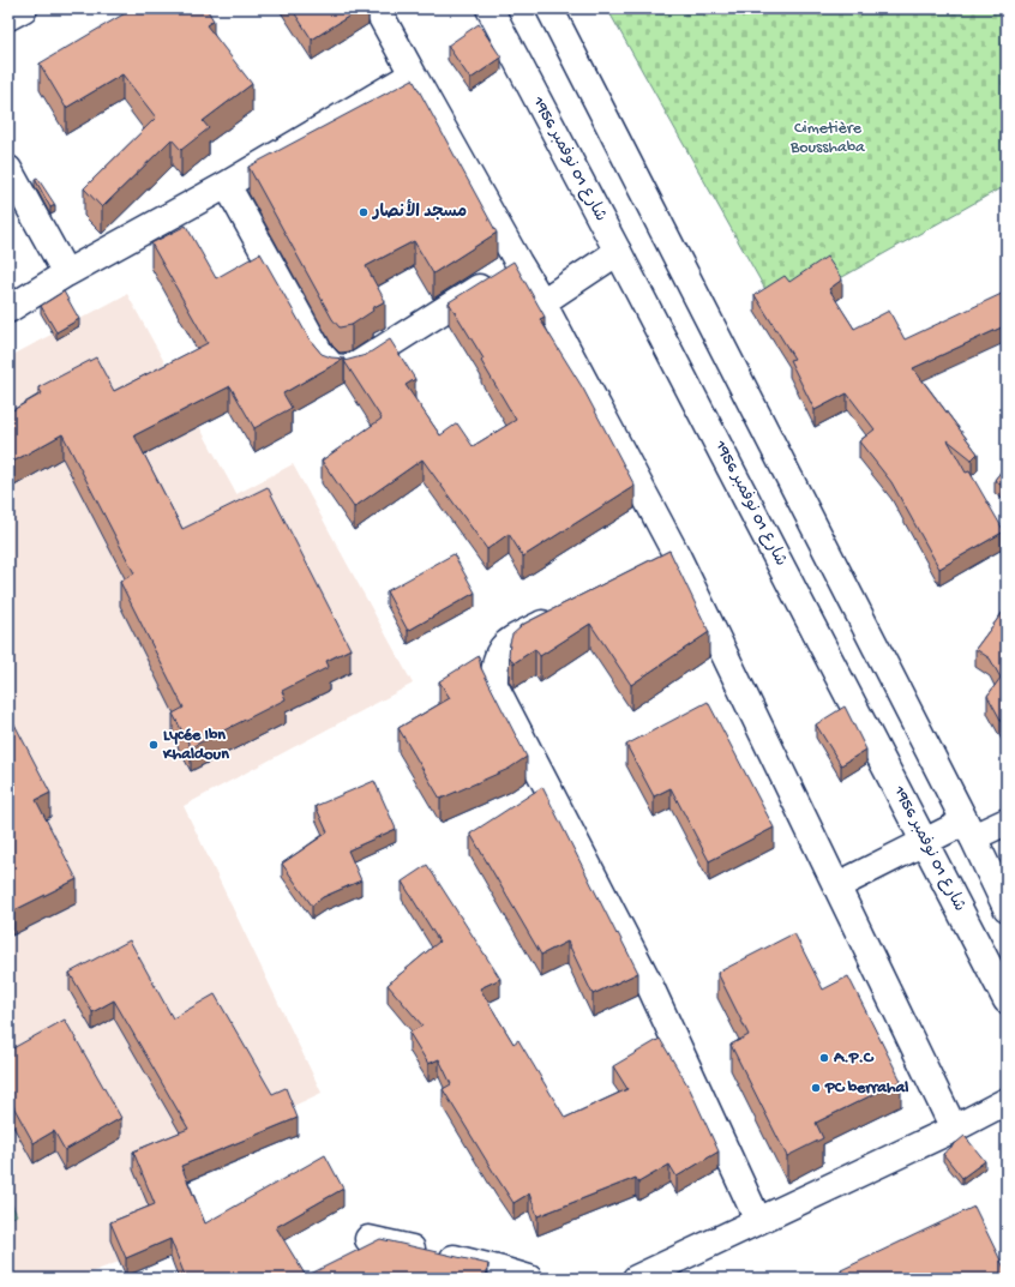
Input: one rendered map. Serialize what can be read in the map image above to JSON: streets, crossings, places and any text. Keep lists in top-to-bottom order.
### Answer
{
  "streets": {
    "street": ["شارع 01 نوفمبر 1956"]
  },
  "parks": ["Cimetière Bousshaba"],
  "places": [
    "مسجد الأنصار",
    "Lycée Ibn Khaldoun",
    "A.P.C",
    "PC berrahal"
  ]
}
